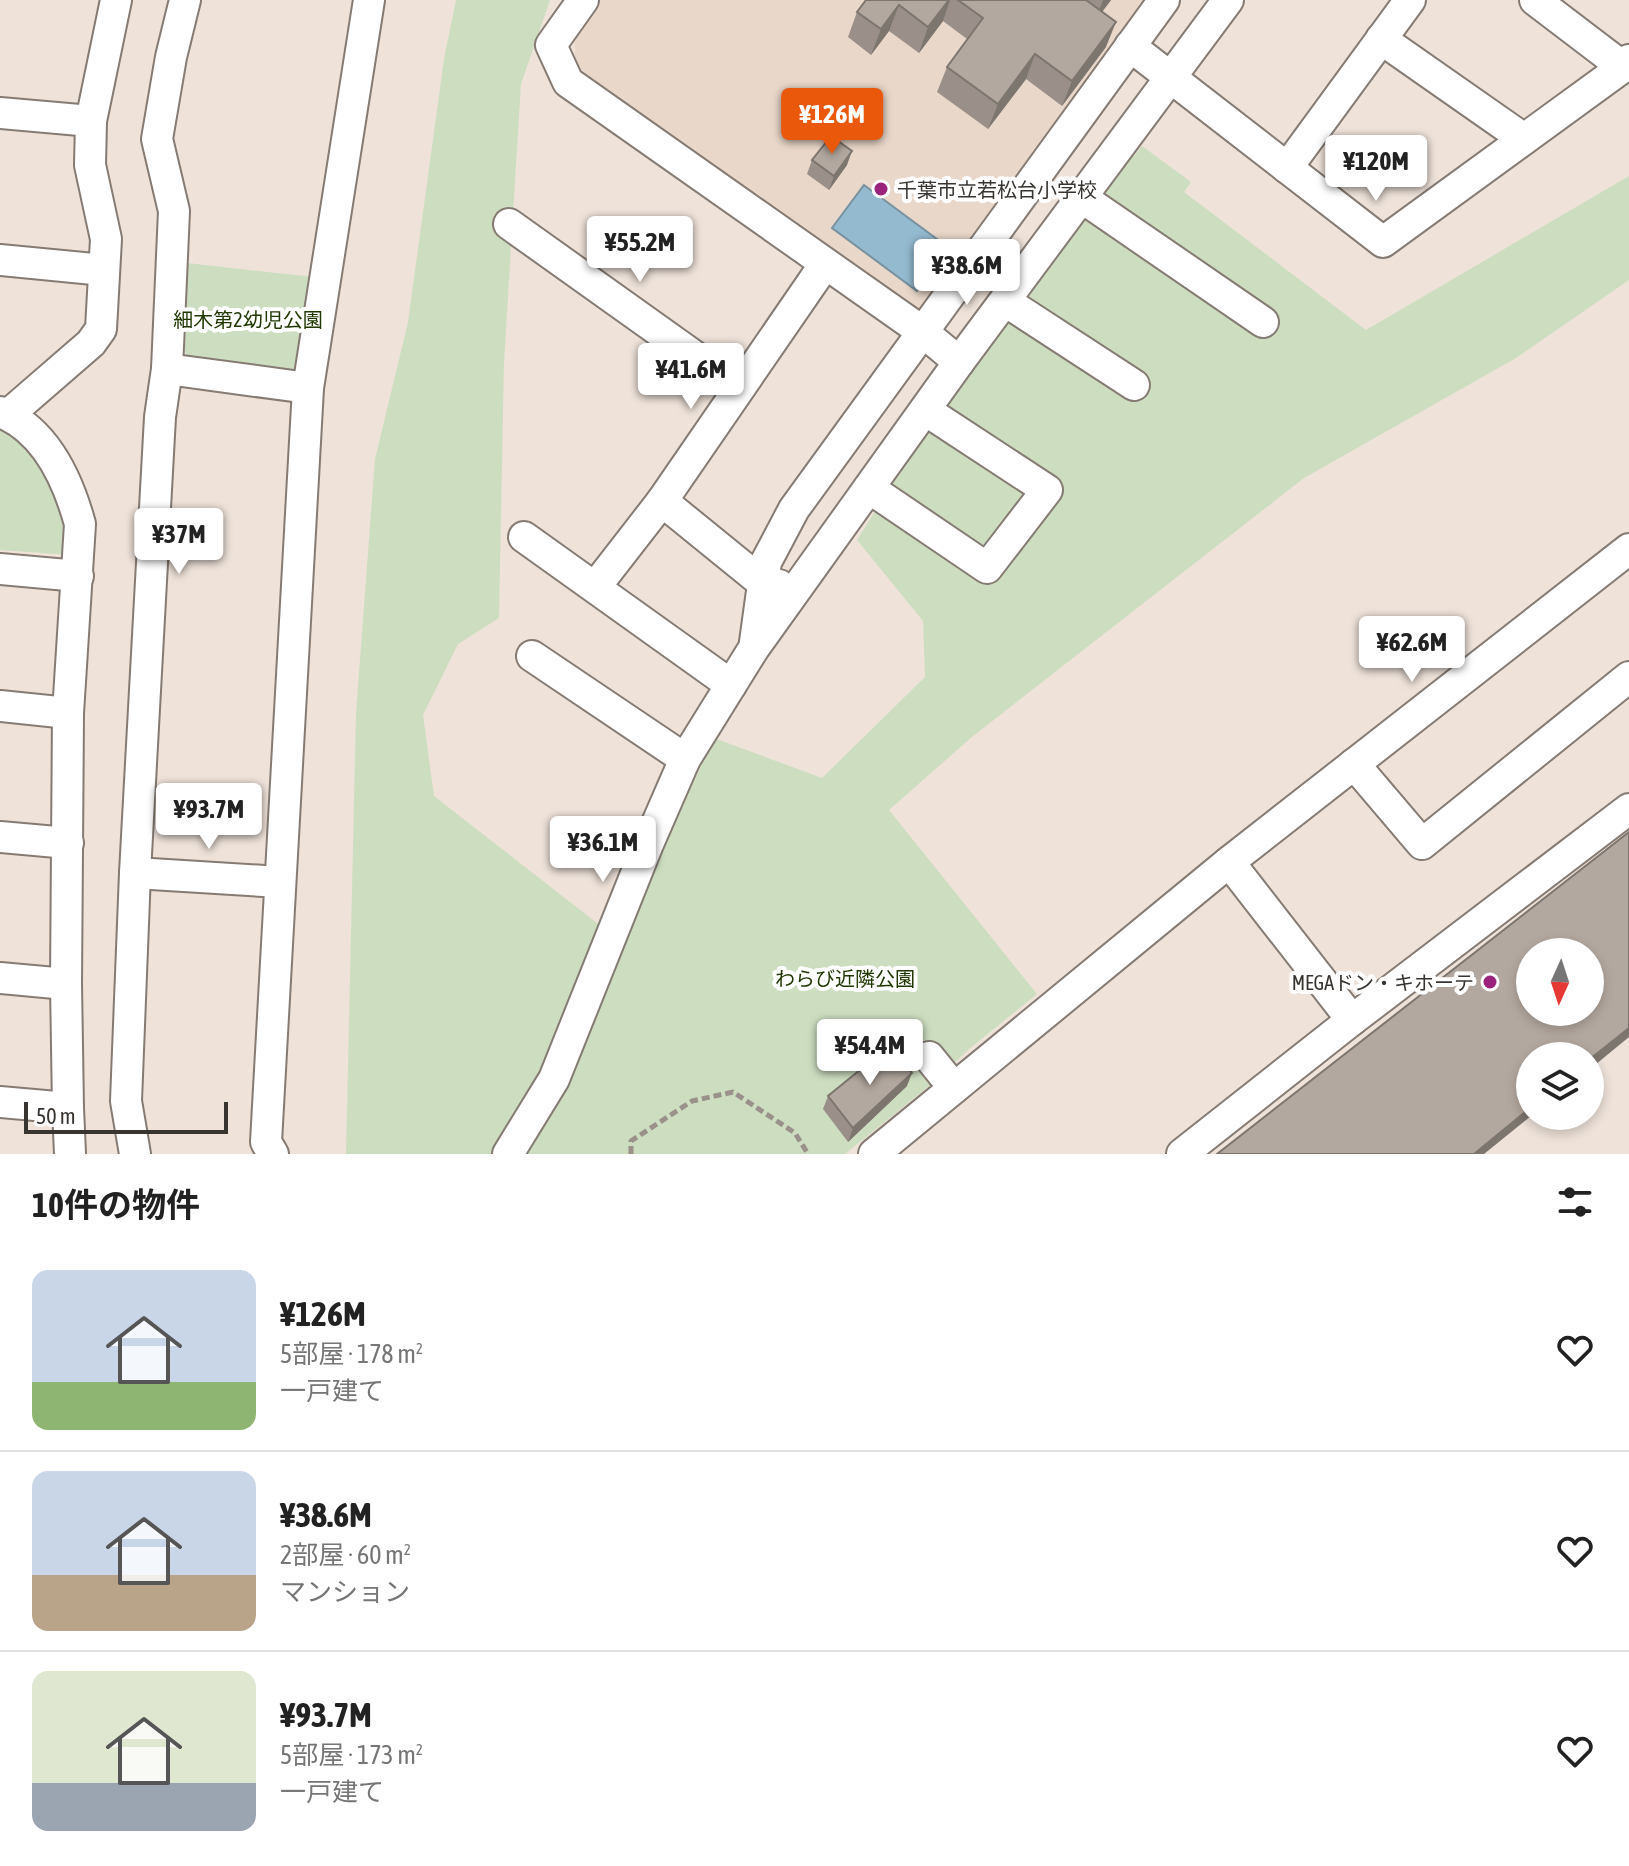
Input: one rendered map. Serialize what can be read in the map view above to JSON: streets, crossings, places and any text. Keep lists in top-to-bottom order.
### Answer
{
  "parks": ["細木第2幼児公園", "わらび近隣公園"],
  "places": ["千葉市立若松台小学校", "MEGAドン・キホーテ"],
  "scale_bar": "50 m",
  "north": "bottom",
  "page": {
    "price": [
      "¥126M",
      "¥120M",
      "¥55.2M",
      "¥38.6M",
      "¥41.6M",
      "¥37M",
      "¥62.6M",
      "¥93.7M",
      "¥36.1M",
      "¥54.4M"
    ],
    "scale": "50 m",
    "heading": "10件の物件",
    "list": [
      {
        "name": "¥126M",
        "note": "5部屋 · 178 m² · 一戸建て"
      },
      {
        "name": "¥38.6M",
        "note": "2部屋 · 60 m² · マンション"
      },
      {
        "name": "¥93.7M",
        "note": "5部屋 · 173 m² · 一戸建て"
      }
    ]
  }
}
